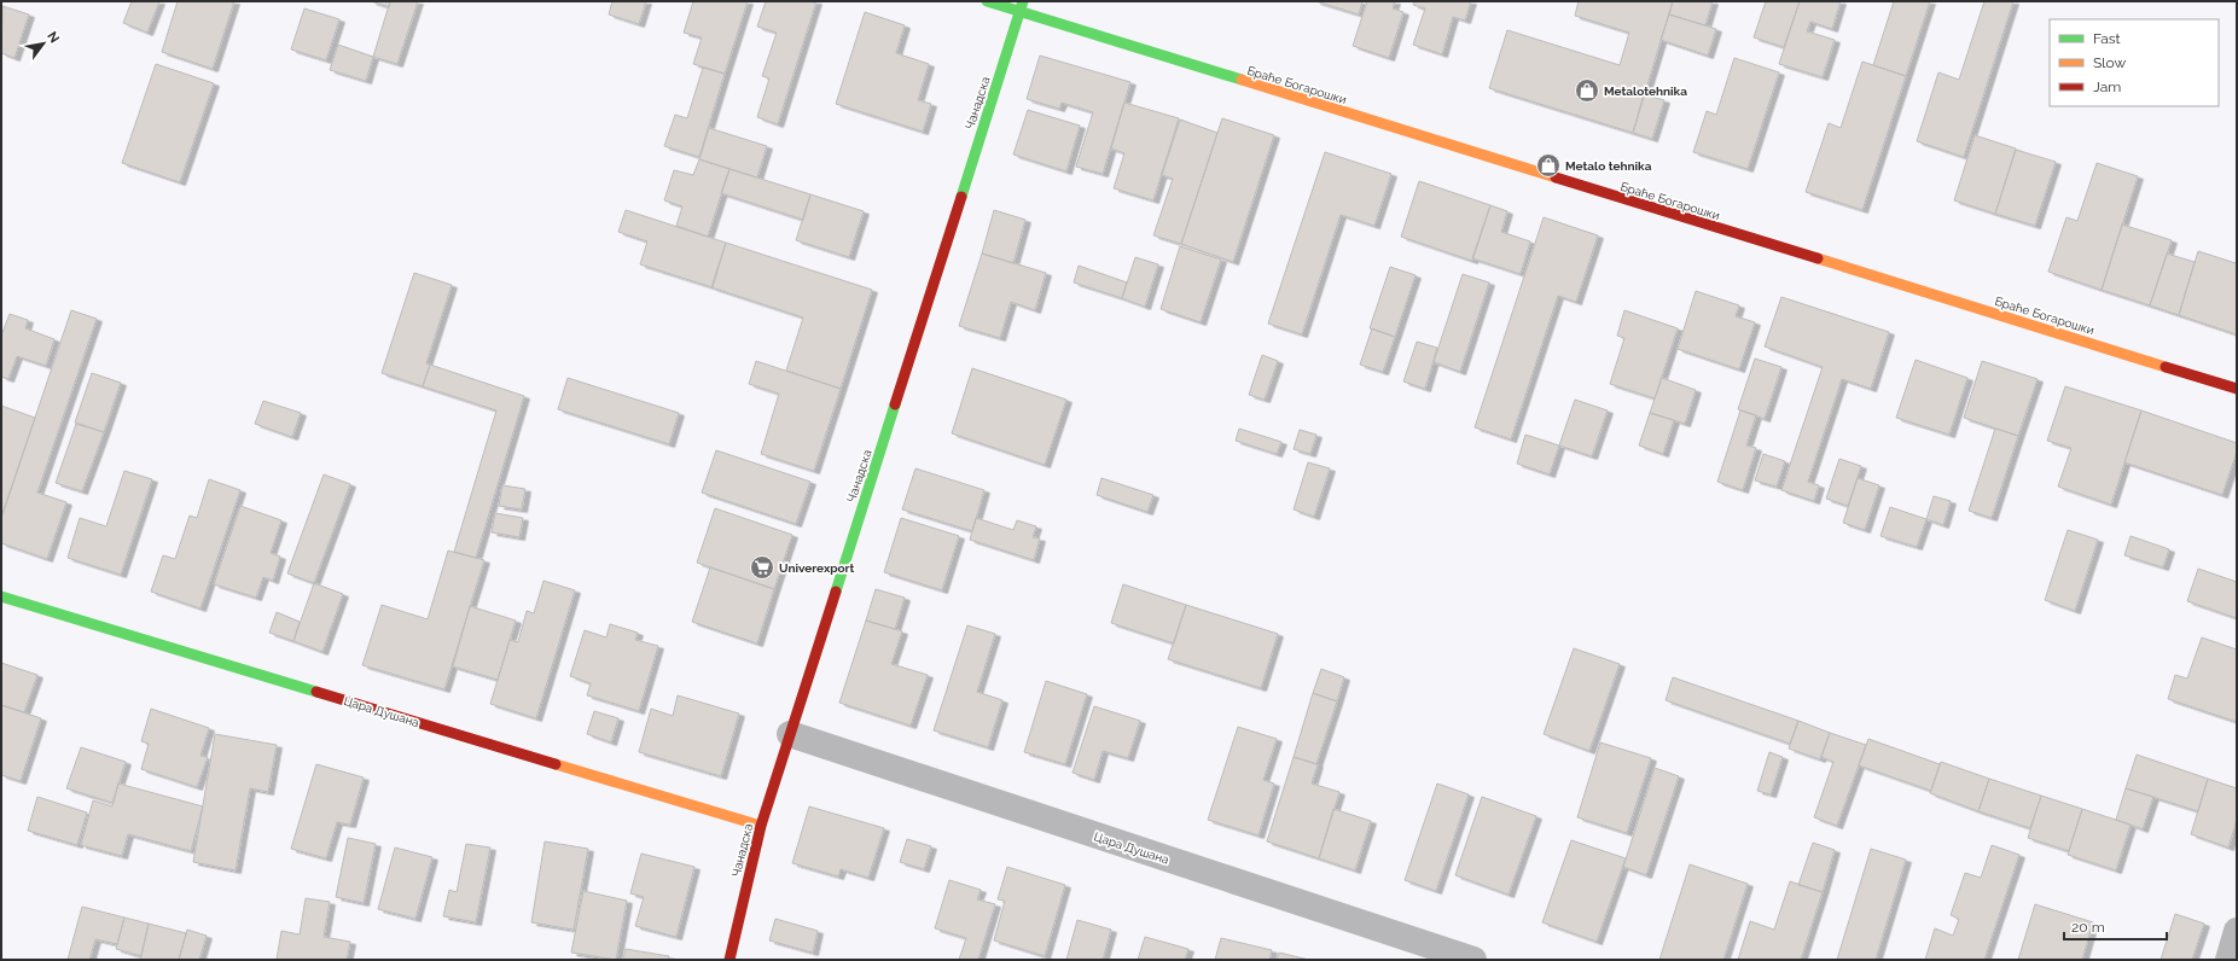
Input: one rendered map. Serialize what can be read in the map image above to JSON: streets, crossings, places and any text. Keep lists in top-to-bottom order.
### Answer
{
  "streets": {
    "street": ["Браће Богарошки", "Чанадска", "Цара Душана"]
  },
  "crossings": [
    ["Браће Богарошки", "Чанадска"],
    ["Чанадска", "Цара Душана"]
  ],
  "places": {
    "shop": ["Metalotehnika", "Metalo tehnika"],
    "supermarket": ["Univerexport"]
  },
  "legend": ["Fast", "Slow", "Jam"],
  "scale_bar": "20 m",
  "north": "top right"
}
